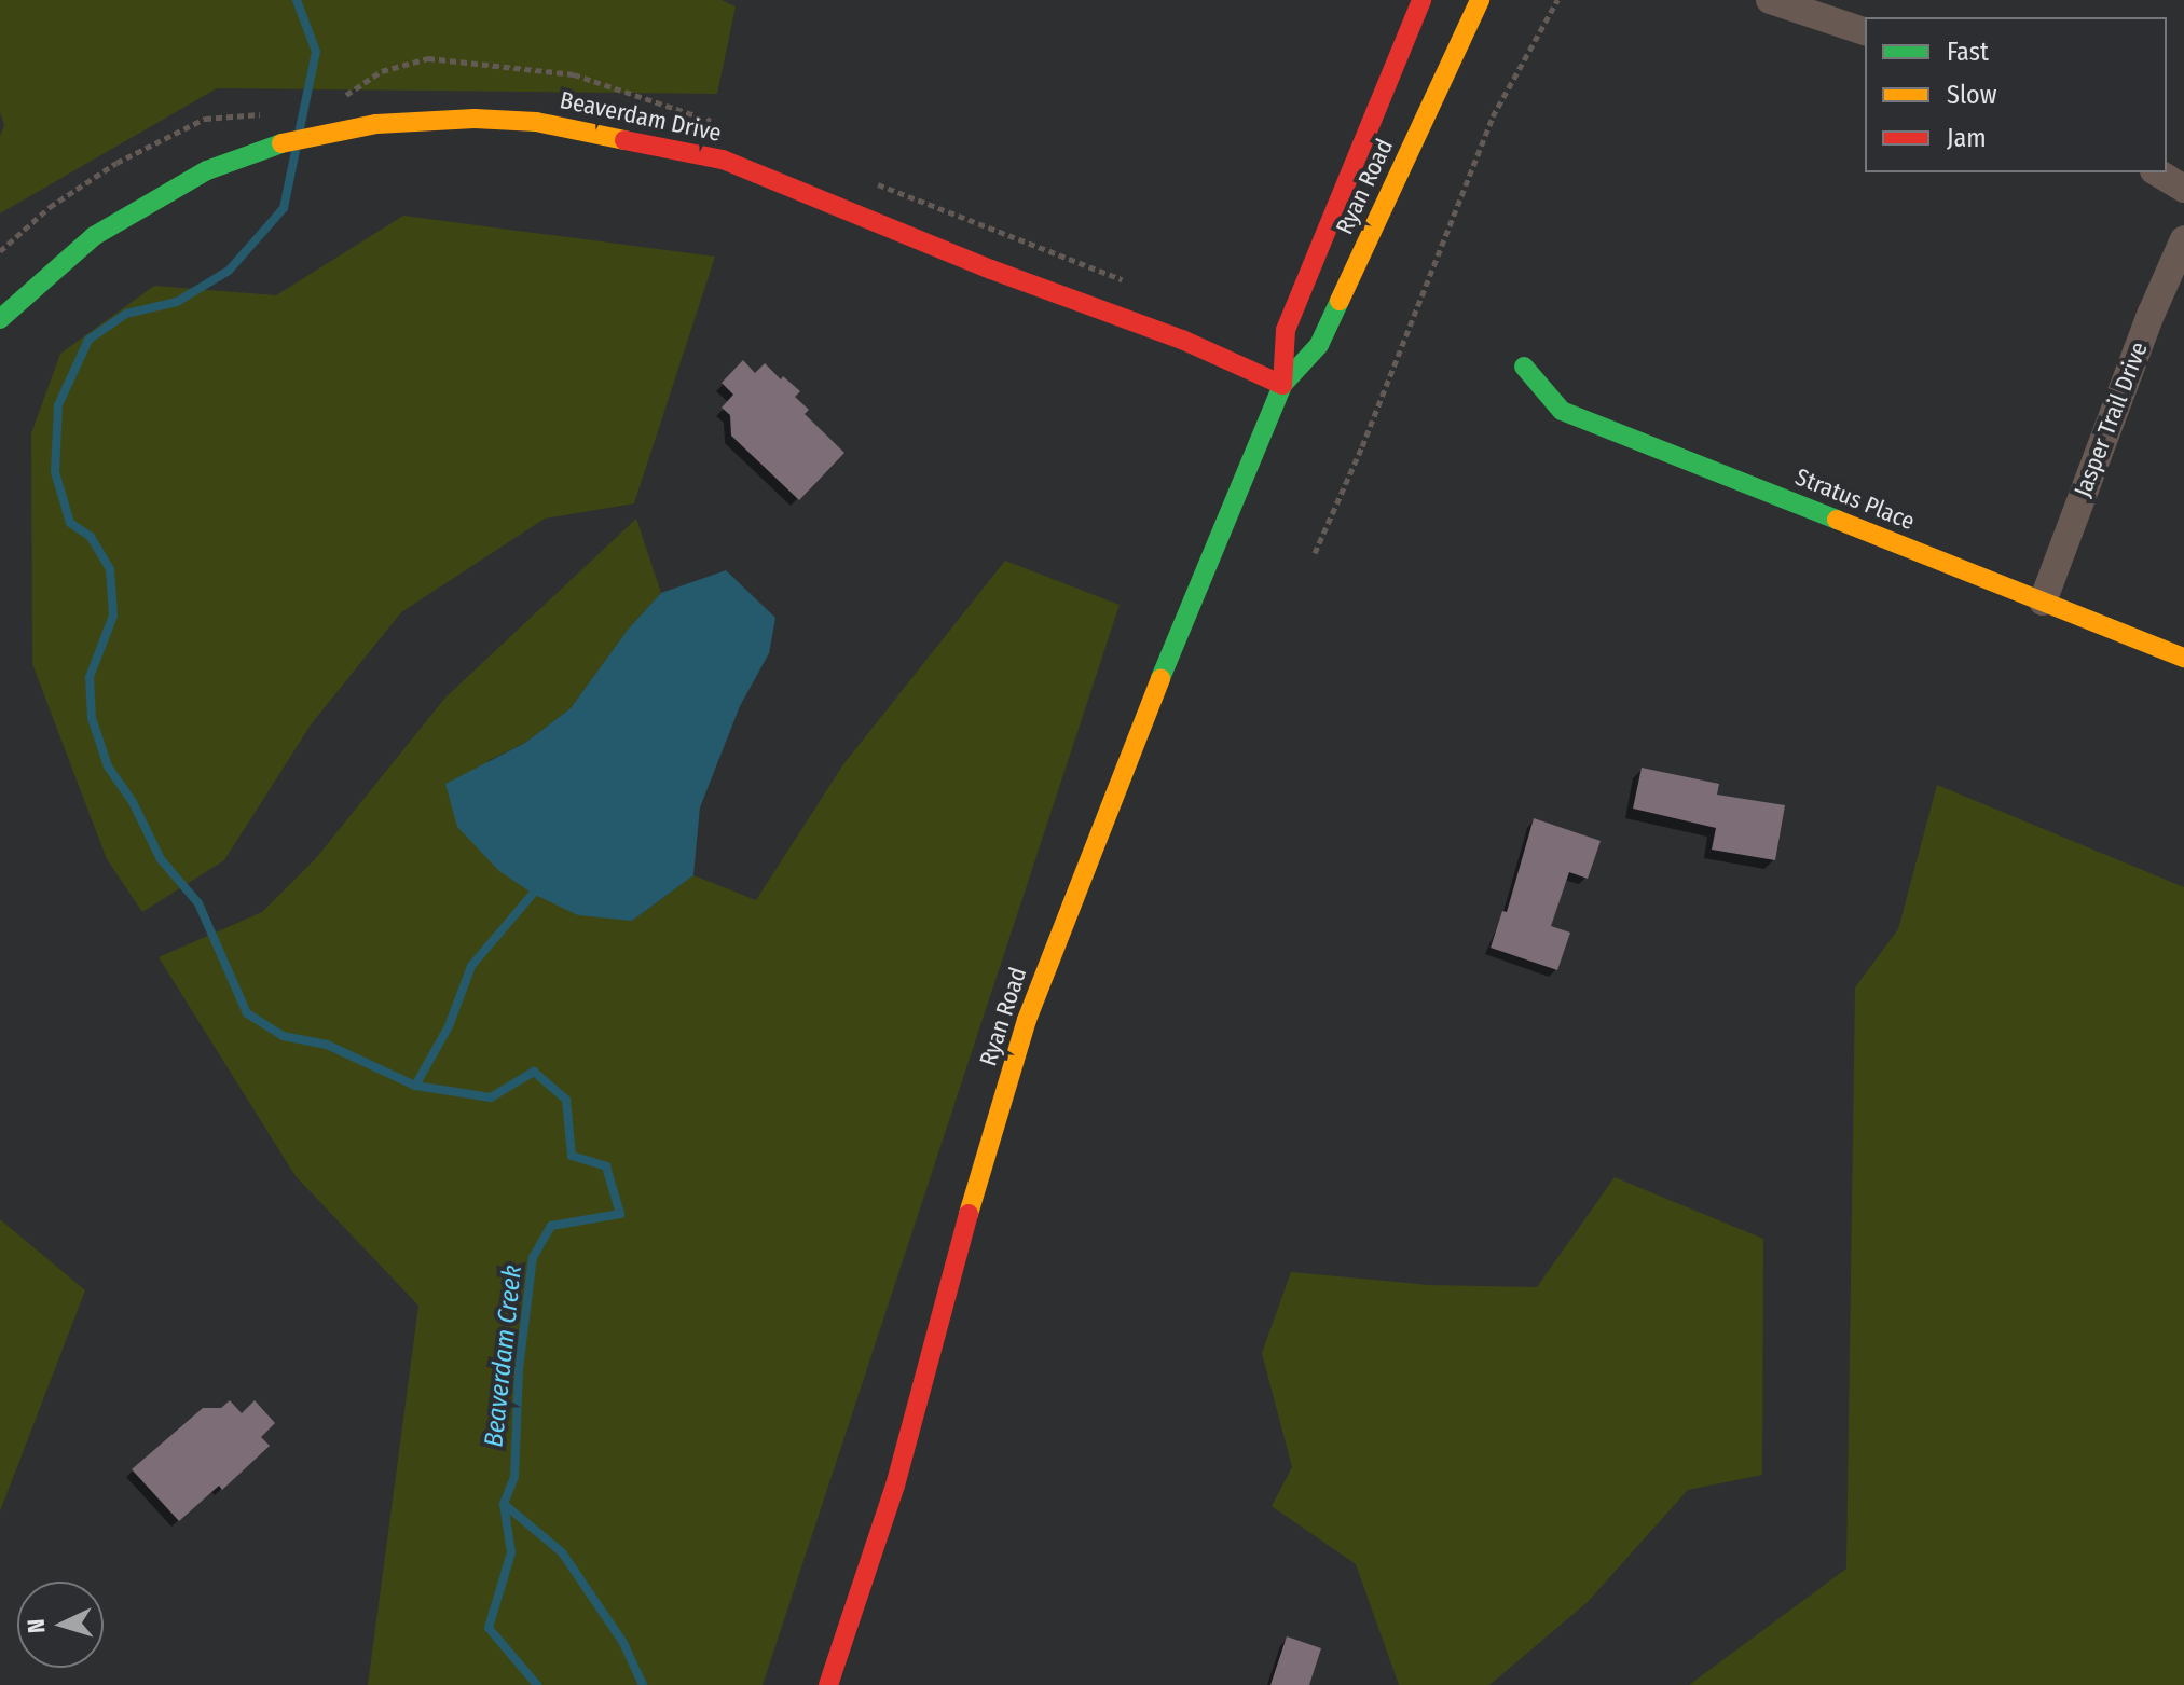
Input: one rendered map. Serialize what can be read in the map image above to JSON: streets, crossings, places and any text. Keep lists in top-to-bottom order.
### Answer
{
  "streets": {
    "main road": ["Beaverdam Drive", "Ryan Road", "Stratus Place"],
    "street": ["Jasper Trail Drive"]
  },
  "crossings": [
    ["Beaverdam Drive", "Ryan Road"],
    ["Jasper Trail Drive", "Stratus Place"]
  ],
  "water": ["Beaverdam Creek"],
  "legend": ["Fast", "Slow", "Jam"],
  "north": "left"
}
